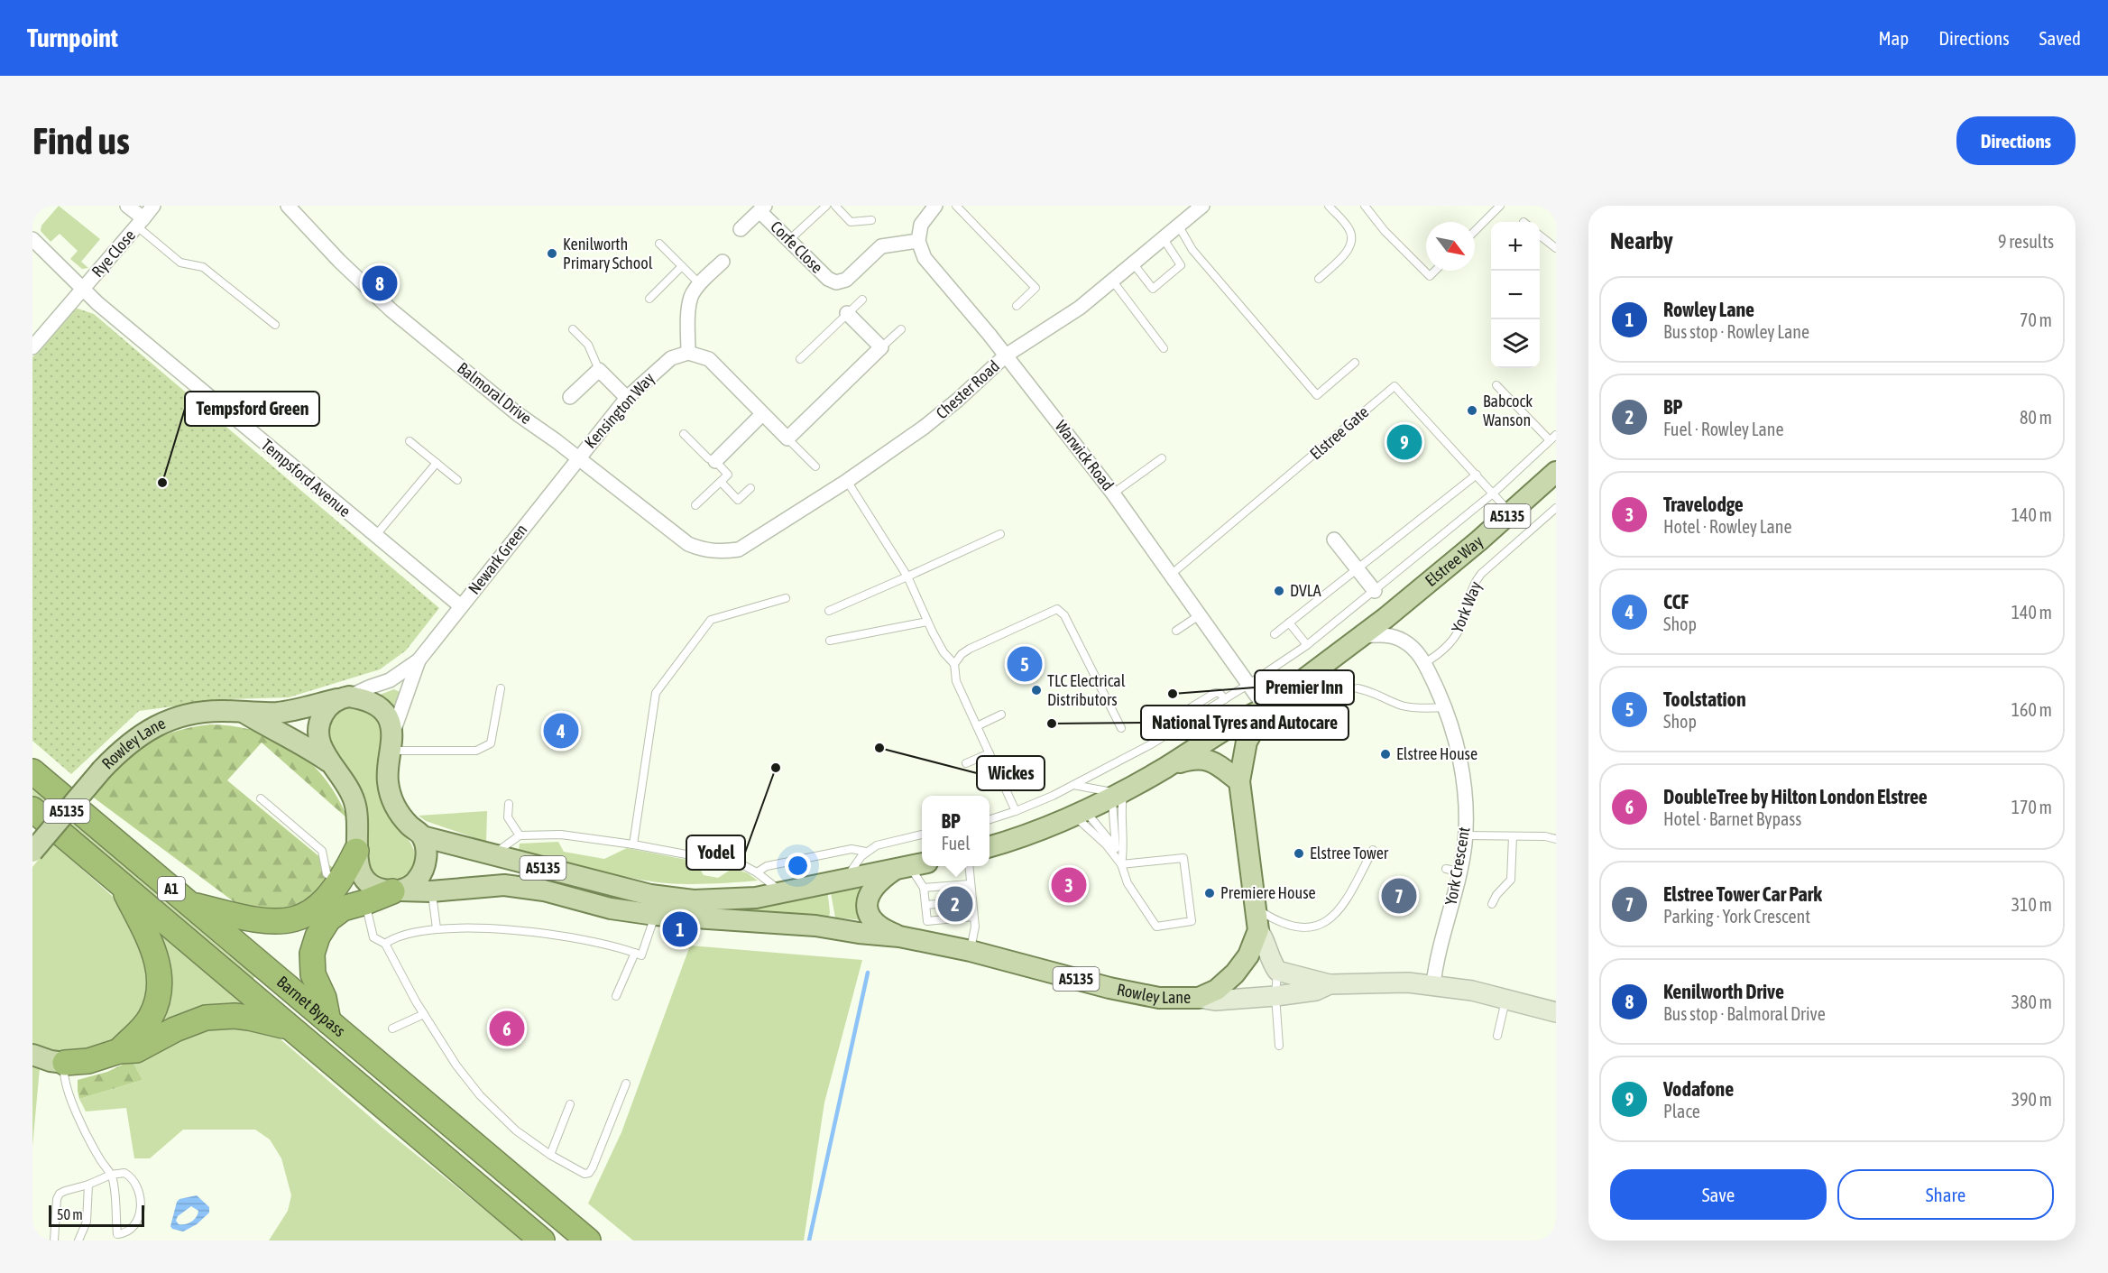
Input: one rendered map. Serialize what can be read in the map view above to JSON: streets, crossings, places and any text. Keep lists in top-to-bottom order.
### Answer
{
  "streets": {
    "highway": ["A1", "Barnet Bypass"],
    "main road": ["A5135", "Elstree Way", "Rowley Lane"],
    "street": [
      "Corfe Close",
      "Rye Close",
      "Chester Road",
      "Balmoral Drive",
      "Kensington Way",
      "Warwick Road",
      "Tempsford Avenue",
      "Newark Green",
      "York Crescent"
    ],
    "lane": ["Elstree Gate", "York Way"]
  },
  "crossings": [
    ["Corfe Close", "Warwick Road"],
    ["Rye Close", "Tempsford Avenue"],
    ["Chester Road", "Balmoral Drive"],
    ["Chester Road", "Warwick Road"],
    ["Balmoral Drive", "Kensington Way"],
    ["Balmoral Drive", "Newark Green"],
    ["Kensington Way", "Newark Green"],
    ["Elstree Gate", "Warwick Road"],
    ["Elstree Gate", "Elstree Way"],
    ["Warwick Road", "A5135"],
    ["Tempsford Avenue", "Newark Green"],
    ["A5135", "Elstree Way"],
    ["A5135", "Rowley Lane"],
    ["A5135", "York Crescent"],
    ["Newark Green", "Rowley Lane"],
    ["Elstree Way", "York Crescent"],
    ["York Way", "York Crescent"],
    ["Rowley Lane", "York Crescent"]
  ],
  "places": [
    "Kenilworth Primary School",
    "Babcock Wanson",
    "Tempsford Green",
    "DVLA",
    "TLC Electrical Distributors",
    "Premier Inn",
    "National Tyres and Autocare",
    "Wickes",
    "Elstree House",
    "Yodel",
    "Elstree Tower",
    "Premiere House"
  ],
  "scale_bar": "50 m",
  "north": "bottom right",
  "page": {
    "header": "Turnpoint",
    "nav": ["Map", "Directions", "Saved"],
    "buttons": [
      "Directions",
      ["Save", "Share"]
    ],
    "title": "Find us",
    "heading": ["Nearby", "9 results"],
    "map_buttons": ["+", "−"],
    "pins": [
      "8",
      "9",
      "5",
      "4",
      "3",
      "7",
      "2",
      "1",
      "6"
    ],
    "list": [
      {
        "mark": "1",
        "name": "Rowley Lane",
        "note": "Bus stop · Rowley Lane",
        "value": "70 m"
      },
      {
        "mark": "2",
        "name": "BP",
        "note": "Fuel · Rowley Lane",
        "value": "80 m"
      },
      {
        "mark": "3",
        "name": "Travelodge",
        "note": "Hotel · Rowley Lane",
        "value": "140 m"
      },
      {
        "mark": "4",
        "name": "CCF",
        "note": "Shop",
        "value": "140 m"
      },
      {
        "mark": "5",
        "name": "Toolstation",
        "note": "Shop",
        "value": "160 m"
      },
      {
        "mark": "6",
        "name": "DoubleTree by Hilton London Elstree",
        "note": "Hotel · Barnet Bypass",
        "value": "170 m"
      },
      {
        "mark": "7",
        "name": "Elstree Tower Car Park",
        "note": "Parking · York Crescent",
        "value": "310 m"
      },
      {
        "mark": "8",
        "name": "Kenilworth Drive",
        "note": "Bus stop · Balmoral Drive",
        "value": "380 m"
      },
      {
        "mark": "9",
        "name": "Vodafone",
        "note": "Place",
        "value": "390 m"
      }
    ],
    "popup": ["BP", "Fuel"],
    "scale": "50 m"
  }
}
